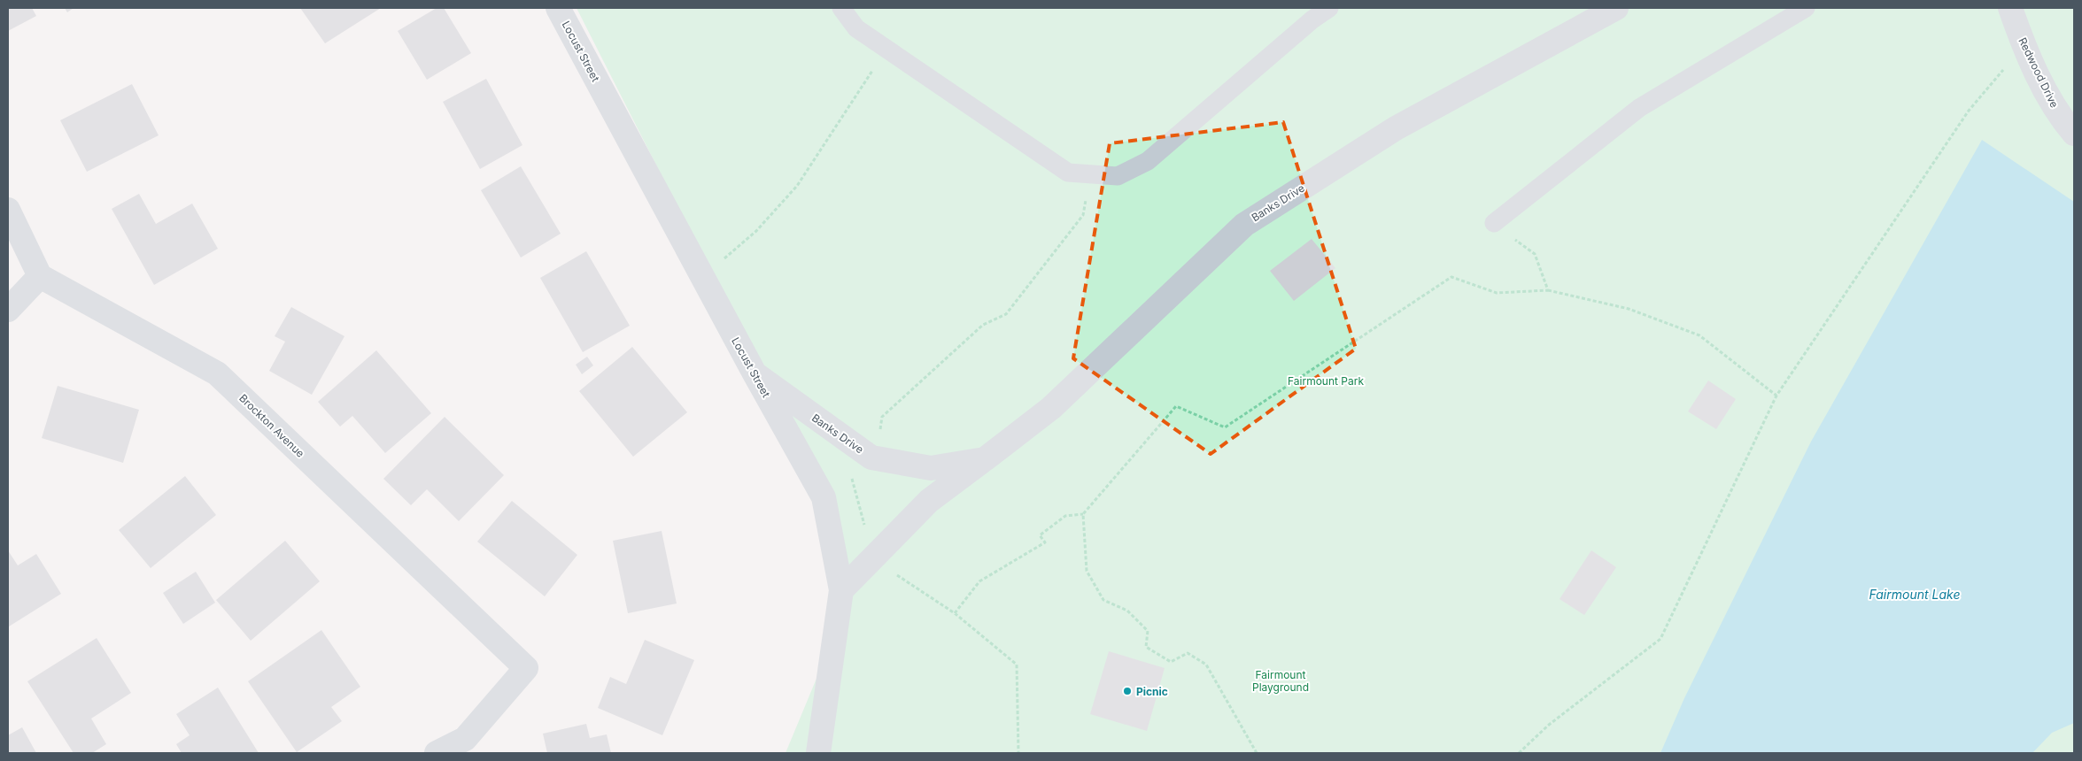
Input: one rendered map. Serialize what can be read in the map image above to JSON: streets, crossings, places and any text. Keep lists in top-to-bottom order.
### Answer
{
  "streets": {
    "street": [
      "Locust Street",
      "Redwood Drive",
      "Banks Drive",
      "Brockton Avenue"
    ]
  },
  "crossings": [
    ["Locust Street", "Banks Drive"]
  ],
  "water": ["Fairmount Lake"],
  "parks": ["Fairmount Park", "Fairmount Playground"],
  "places": ["Picnic"]
}
